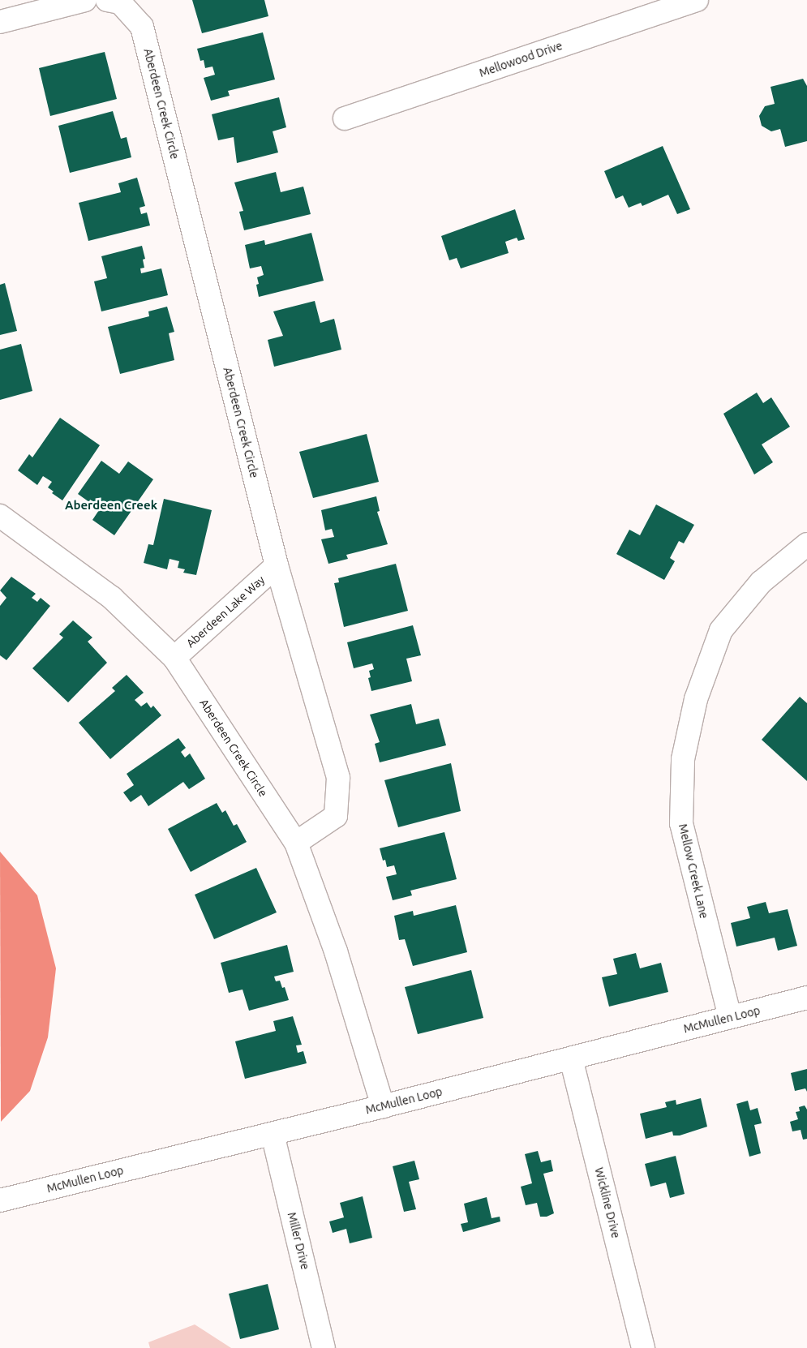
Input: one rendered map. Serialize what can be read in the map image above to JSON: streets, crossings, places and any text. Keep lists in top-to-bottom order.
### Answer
{
  "streets": {
    "street": [
      "Mellowood Drive",
      "Aberdeen Creek Circle",
      "Aberdeen Lake Way",
      "Mellow Creek Lane",
      "McMullen Loop",
      "Wickline Drive",
      "Miller Drive"
    ]
  },
  "crossings": [
    ["Aberdeen Creek Circle", "Aberdeen Lake Way"],
    ["Aberdeen Creek Circle", "McMullen Loop"],
    ["Mellow Creek Lane", "McMullen Loop"],
    ["McMullen Loop", "Wickline Drive"],
    ["McMullen Loop", "Miller Drive"]
  ],
  "districts": ["Aberdeen Creek"]
}
